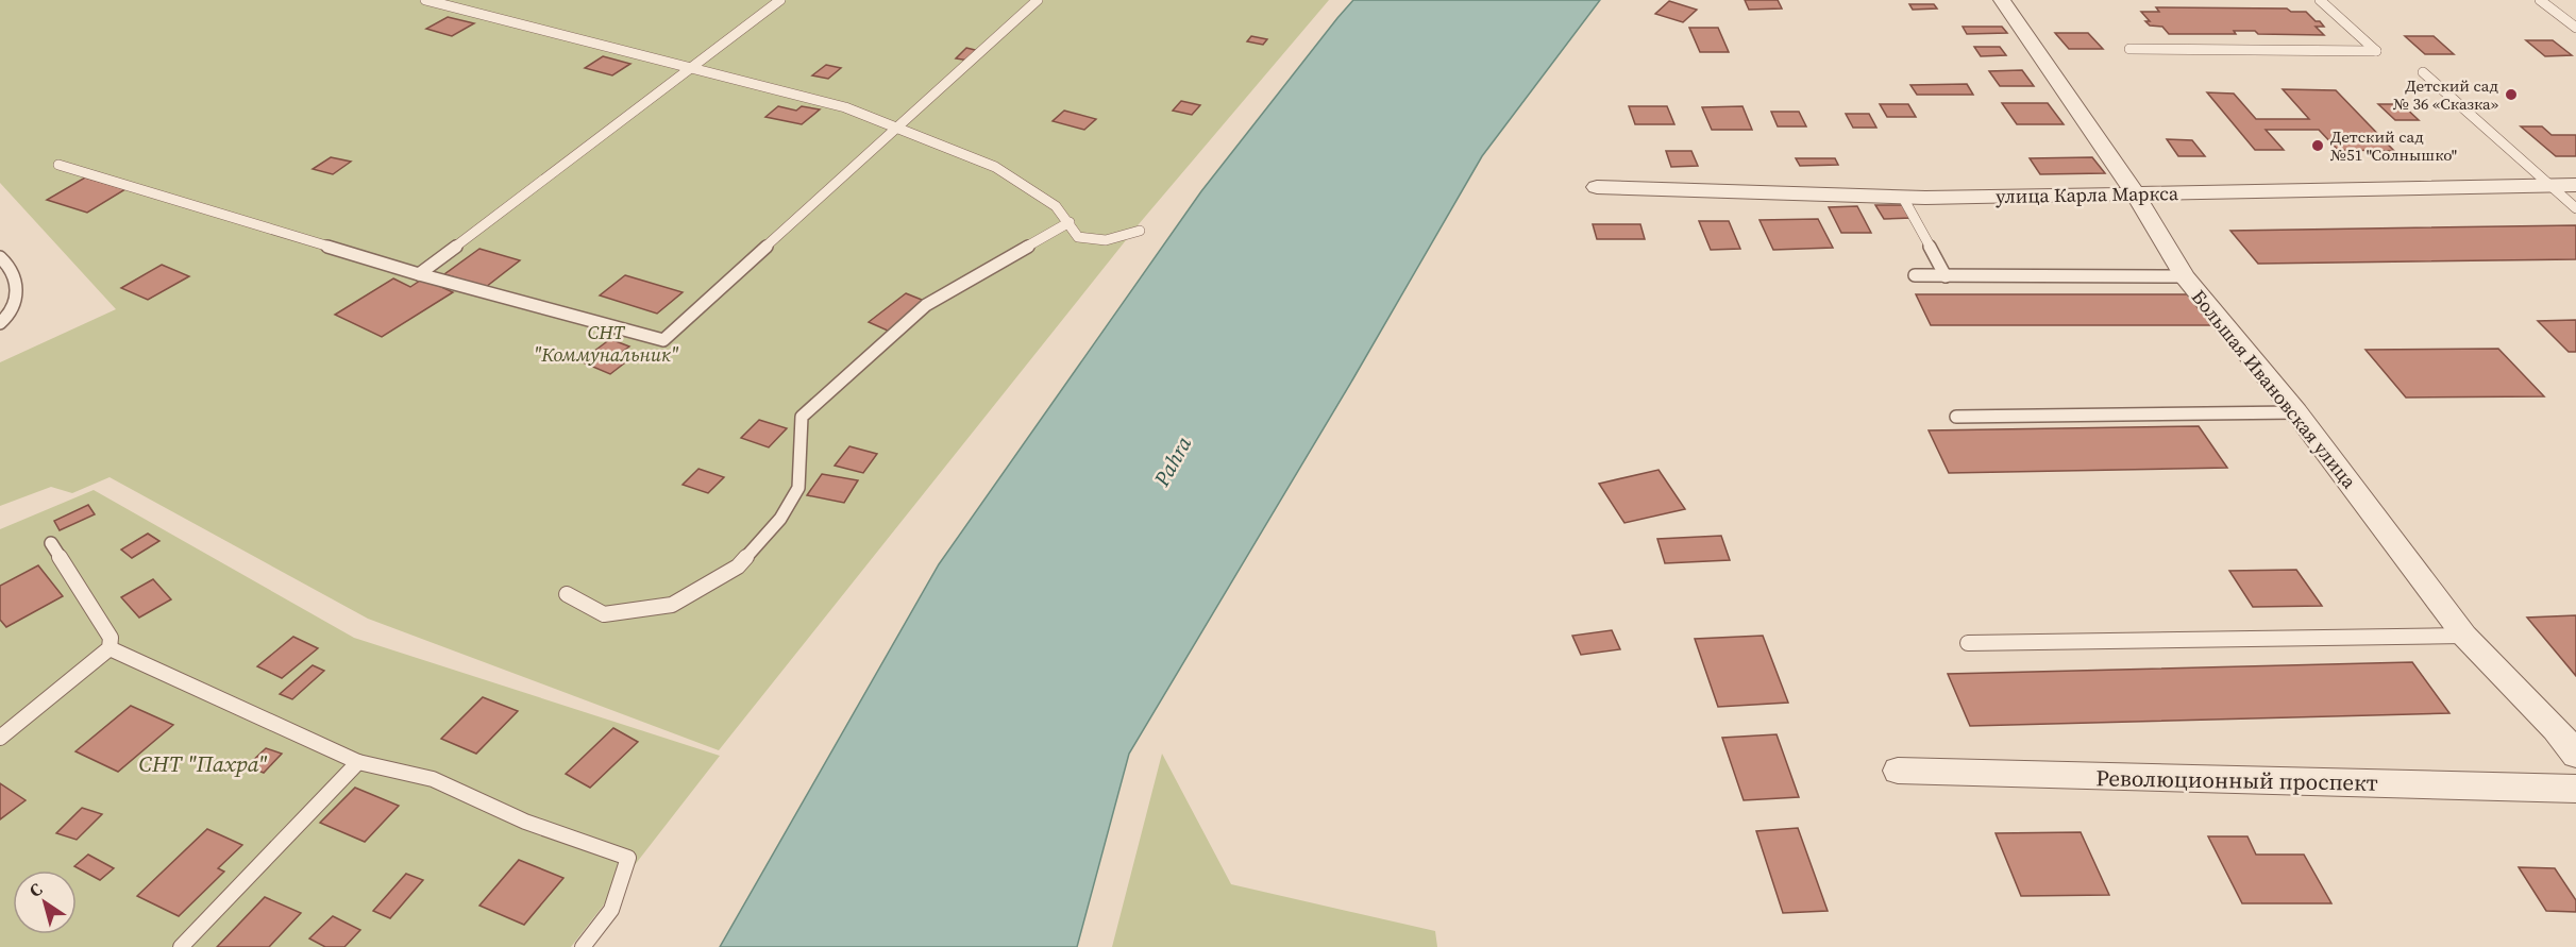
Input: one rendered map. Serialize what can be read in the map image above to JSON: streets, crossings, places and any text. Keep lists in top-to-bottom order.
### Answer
{
  "streets": {
    "street": ["улица Карла Маркса", "Большая Ивановская улица", "Революционный проспект"]
  },
  "crossings": [
    ["улица Карла Маркса", "Большая Ивановская улица"]
  ],
  "water": ["Pahra"],
  "parks": ["СНТ \"Коммунальник\"", "СНТ \"Пахра\""],
  "places": ["Детский сад № 36 «Сказка»", "Детский сад №51 \"Солнышко\""],
  "north": "top left"
}
